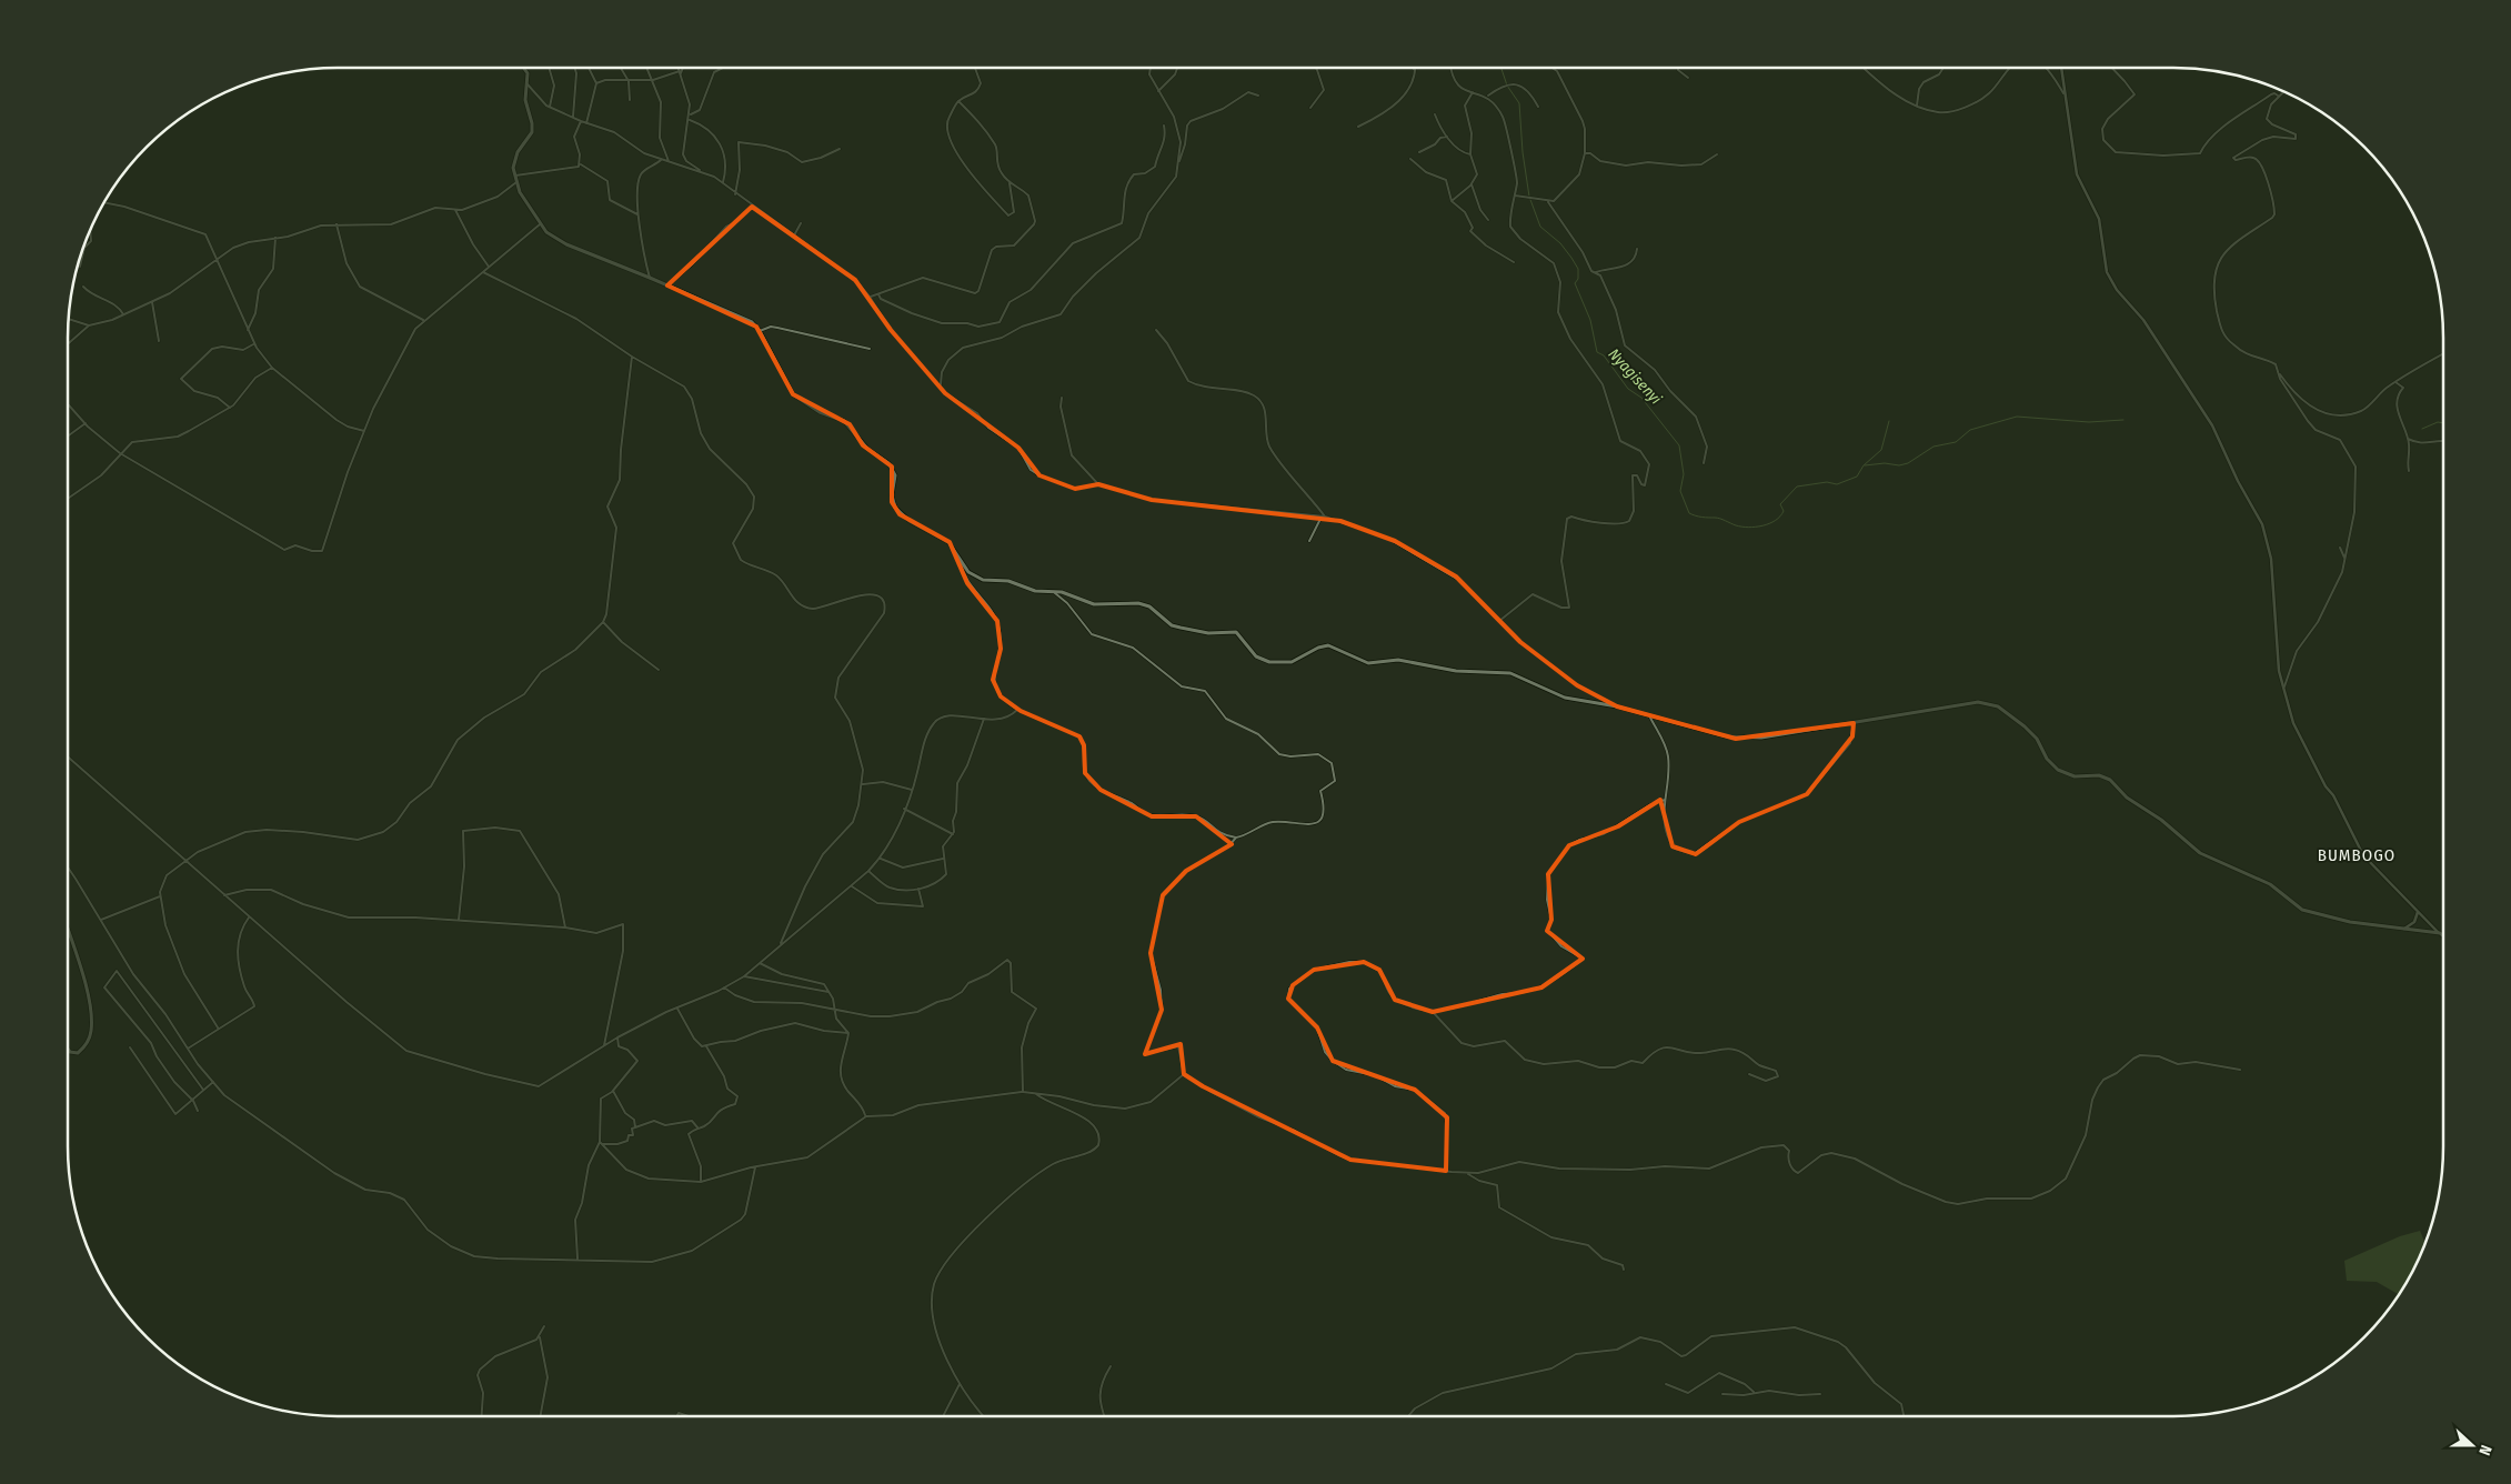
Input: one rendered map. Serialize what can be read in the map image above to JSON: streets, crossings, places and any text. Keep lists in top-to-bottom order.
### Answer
{
  "districts": ["BUMBOGO"],
  "water": ["Nyagisenyi"],
  "north": "right"
}
